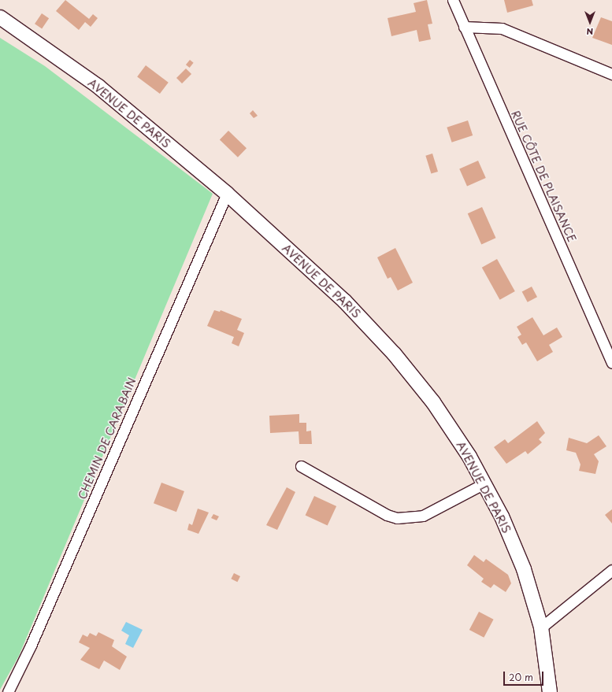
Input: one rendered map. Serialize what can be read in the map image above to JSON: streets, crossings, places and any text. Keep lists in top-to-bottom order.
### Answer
{
  "streets": {
    "main road": ["AVENUE DE PARIS"],
    "street": ["RUE CÔTE DE PLAISANCE", "CHEMIN DE CARABAIN"]
  },
  "crossings": [
    ["AVENUE DE PARIS", "CHEMIN DE CARABAIN"]
  ],
  "scale_bar": "20 m",
  "north": "bottom"
}
